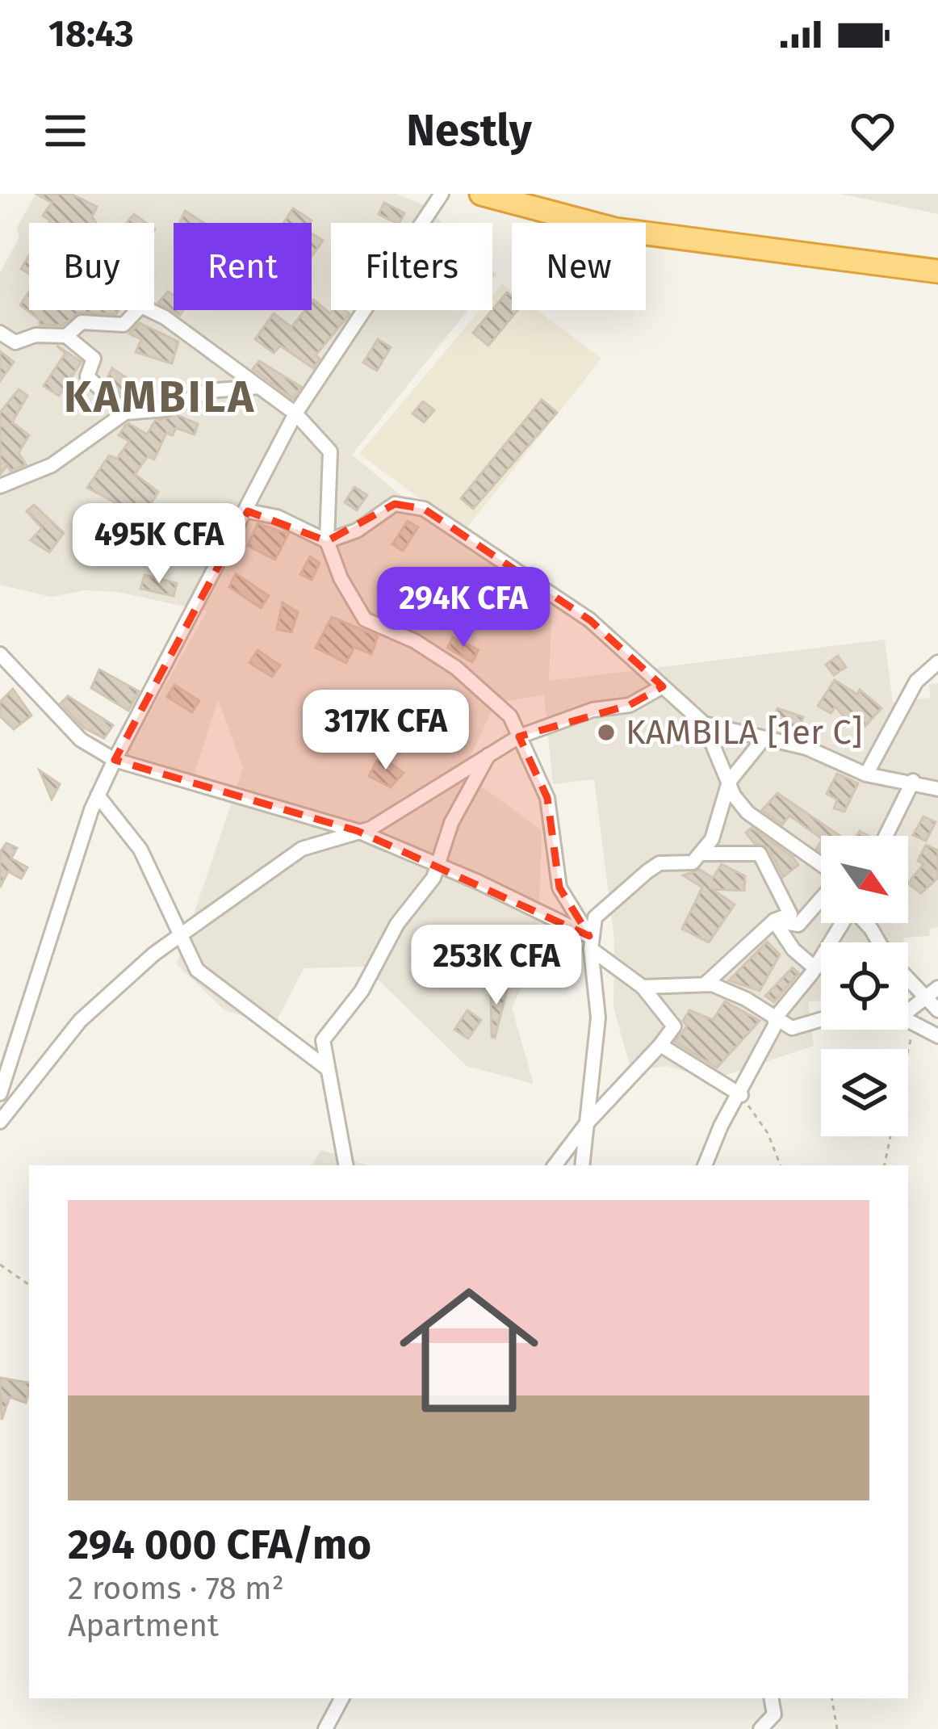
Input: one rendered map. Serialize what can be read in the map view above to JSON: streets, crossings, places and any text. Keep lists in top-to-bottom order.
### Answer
{
  "districts": ["KAMBILA"],
  "places": ["KAMBILA [1er C]"],
  "north": "bottom right",
  "page": {
    "status": "18:43",
    "header": "Nestly",
    "chip": [
      "Buy",
      "Rent",
      "Filters",
      "New"
    ],
    "price": [
      "495K CFA",
      "294K CFA",
      "317K CFA",
      "253K CFA"
    ],
    "list": [
      {
        "name": "294 000 CFA/mo",
        "note": "2 rooms · 78 m² · Apartment"
      }
    ]
  }
}
